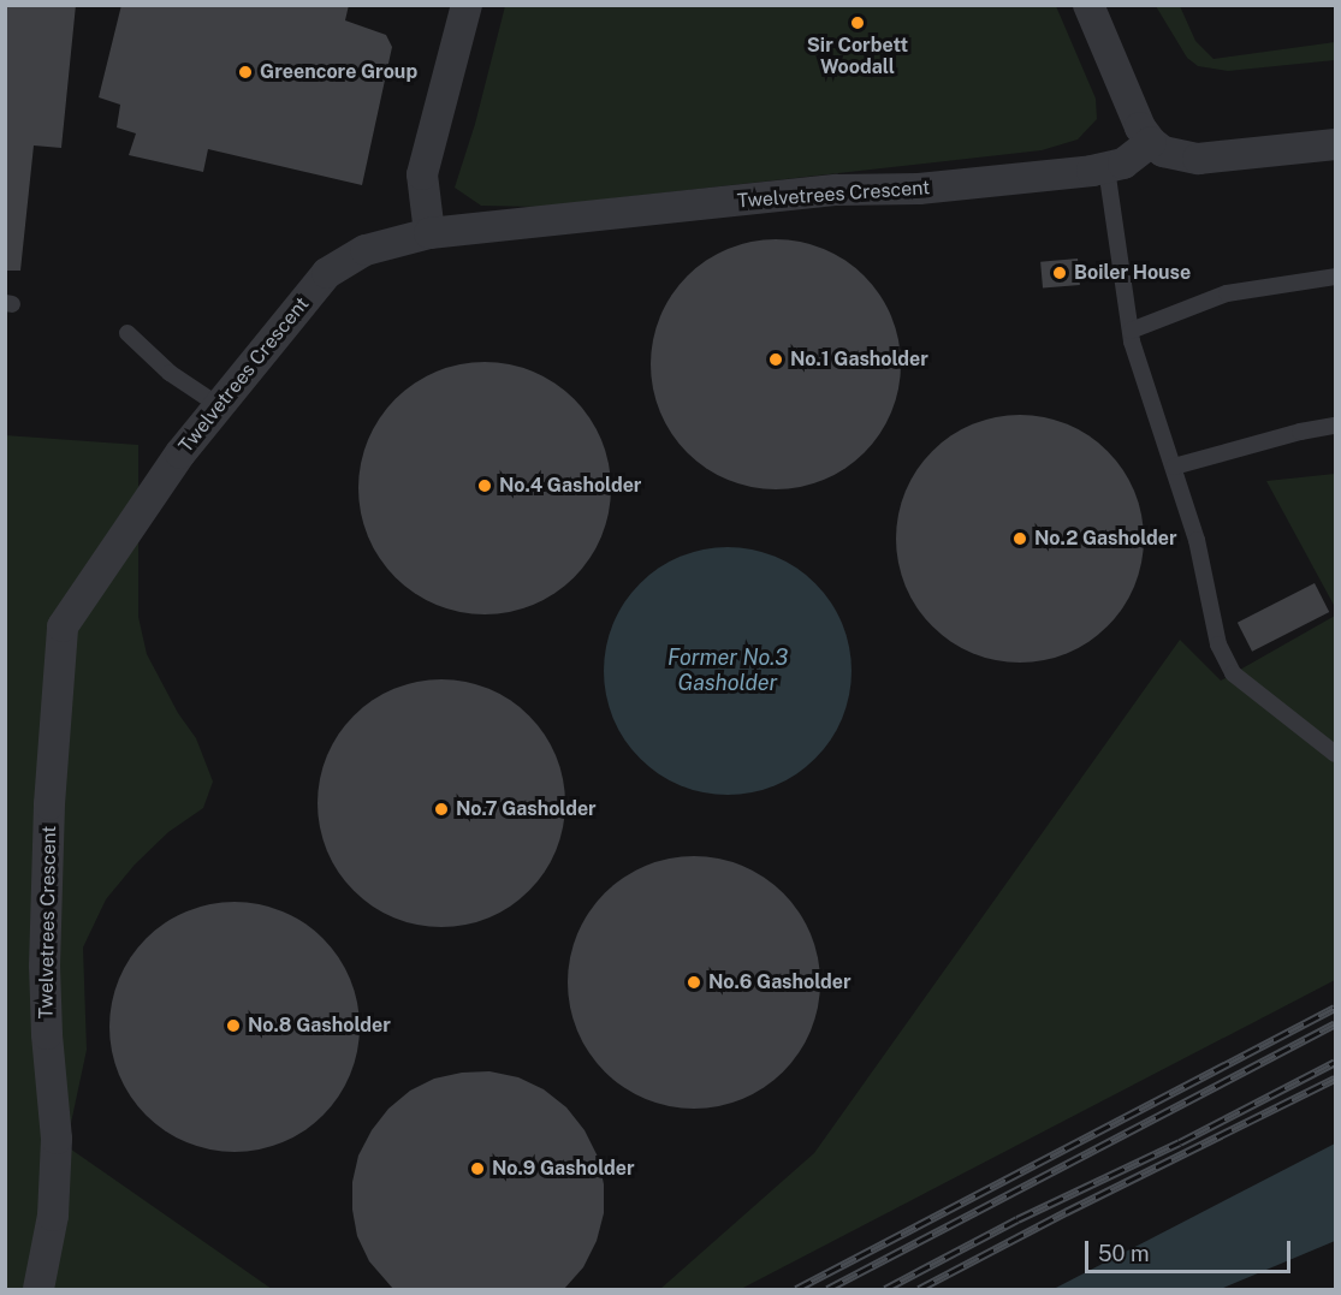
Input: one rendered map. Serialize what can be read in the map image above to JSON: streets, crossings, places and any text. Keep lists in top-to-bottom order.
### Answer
{
  "streets": {
    "street": ["Twelvetrees Crescent"]
  },
  "water": ["Former No.3 Gasholder"],
  "places": [
    "Sir Corbett Woodall",
    "Greencore Group",
    "Boiler House",
    "No.1 Gasholder",
    "No.4 Gasholder",
    "No.2 Gasholder",
    "No.7 Gasholder",
    "No.6 Gasholder",
    "No.8 Gasholder",
    "No.9 Gasholder"
  ],
  "scale_bar": "50 m"
}
